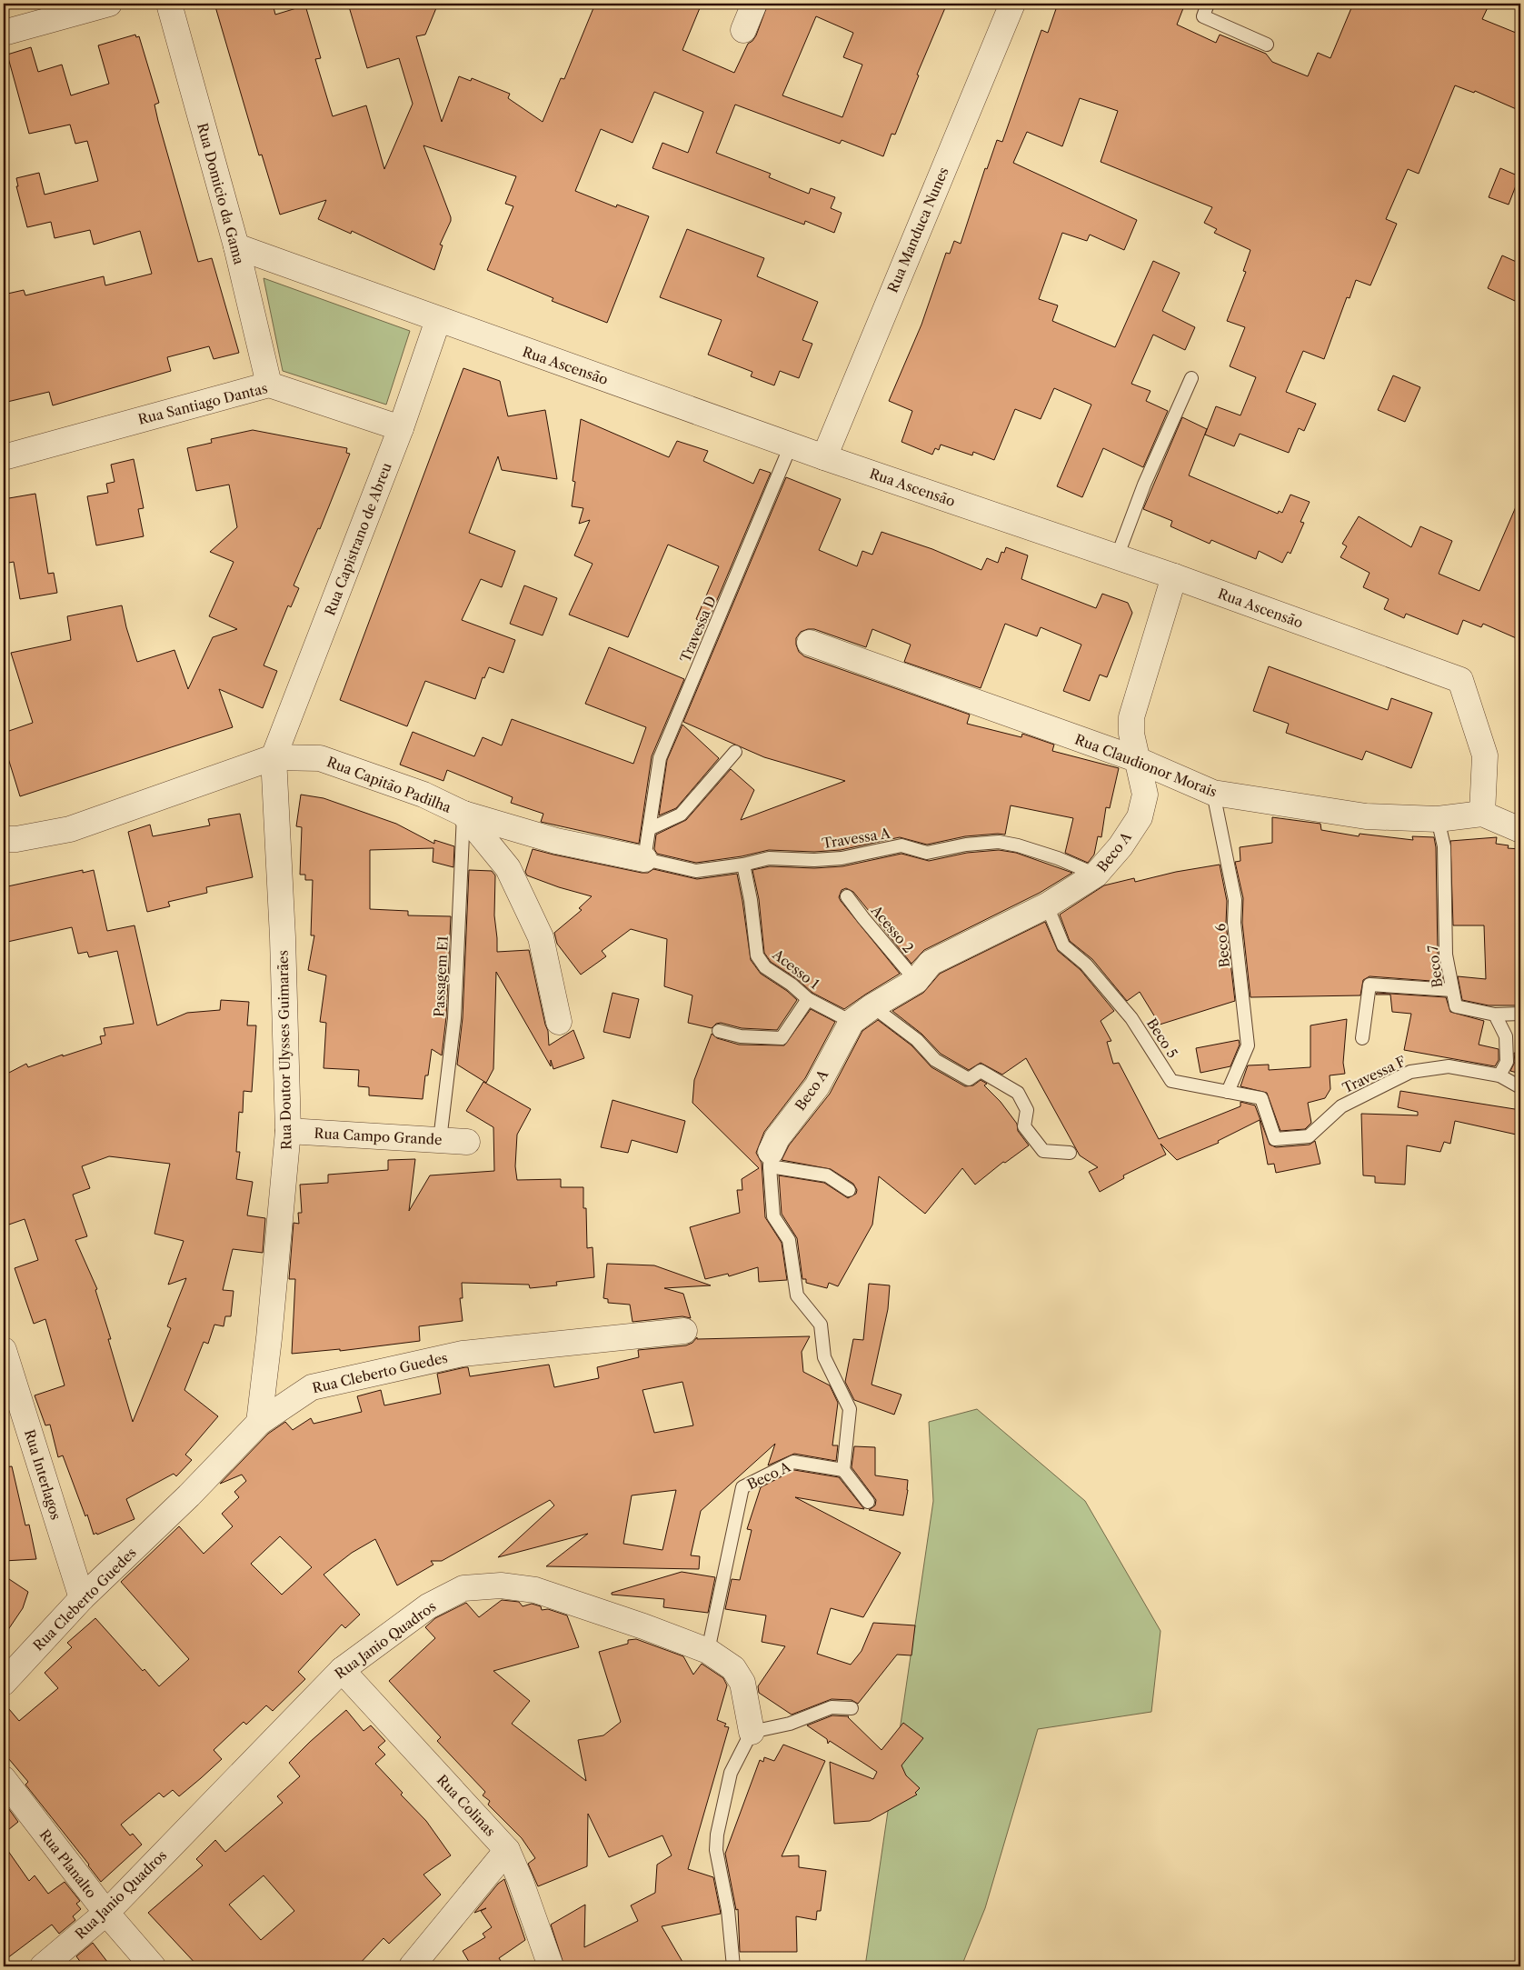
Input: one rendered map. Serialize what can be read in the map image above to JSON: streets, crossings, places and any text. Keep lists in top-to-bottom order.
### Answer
{
  "streets": {
    "street": [
      "Rua Domicio da Gama",
      "Rua Manduca Nunes",
      "Rua Ascensão",
      "Rua Santiago Dantas",
      "Rua Capistrano de Abreu",
      "Rua Claudionor Morais",
      "Rua Capitão Padilha",
      "Beco A",
      "Rua Doutor Ulysses Guimarães",
      "Rua Campo Grande",
      "Rua Cleberto Guedes",
      "Rua Interlagos",
      "Rua Janio Quadros",
      "Rua Colinas",
      "Rua Planalto"
    ],
    "lane": [
      "Travessa D",
      "Travessa A",
      "Acesso 2",
      "Beco 6",
      "Beco 7",
      "Acesso 1",
      "Passagem E1",
      "Beco 5",
      "Travessa F"
    ]
  },
  "crossings": [
    ["Rua Domicio da Gama", "Rua Ascensão"],
    ["Rua Domicio da Gama", "Rua Santiago Dantas"],
    ["Rua Manduca Nunes", "Rua Ascensão"],
    ["Rua Ascensão", "Rua Capistrano de Abreu"],
    ["Rua Ascensão", "Travessa D"],
    ["Rua Ascensão", "Rua Claudionor Morais"],
    ["Rua Ascensão", "Beco A"],
    ["Rua Santiago Dantas", "Rua Capistrano de Abreu"],
    ["Rua Capistrano de Abreu", "Rua Capitão Padilha"],
    ["Rua Capistrano de Abreu", "Rua Doutor Ulysses Guimarães"],
    ["Travessa D", "Rua Capitão Padilha"],
    ["Travessa D", "Travessa A"],
    ["Rua Claudionor Morais", "Beco A"],
    ["Rua Claudionor Morais", "Beco 6"],
    ["Rua Claudionor Morais", "Beco 7"],
    ["Rua Capitão Padilha", "Travessa A"],
    ["Rua Capitão Padilha", "Passagem E1"],
    ["Rua Capitão Padilha", "Rua Doutor Ulysses Guimarães"],
    ["Travessa A", "Beco A"],
    ["Travessa A", "Acesso 1"],
    ["Beco A", "Acesso 2"],
    ["Beco A", "Acesso 1"],
    ["Beco A", "Beco 5"],
    ["Beco A", "Rua Janio Quadros"],
    ["Beco 6", "Beco 5"],
    ["Passagem E1", "Rua Campo Grande"],
    ["Beco 5", "Travessa F"],
    ["Rua Doutor Ulysses Guimarães", "Rua Campo Grande"],
    ["Rua Doutor Ulysses Guimarães", "Rua Cleberto Guedes"],
    ["Rua Cleberto Guedes", "Rua Interlagos"],
    ["Rua Janio Quadros", "Rua Colinas"],
    ["Rua Janio Quadros", "Rua Planalto"]
  ]
}
